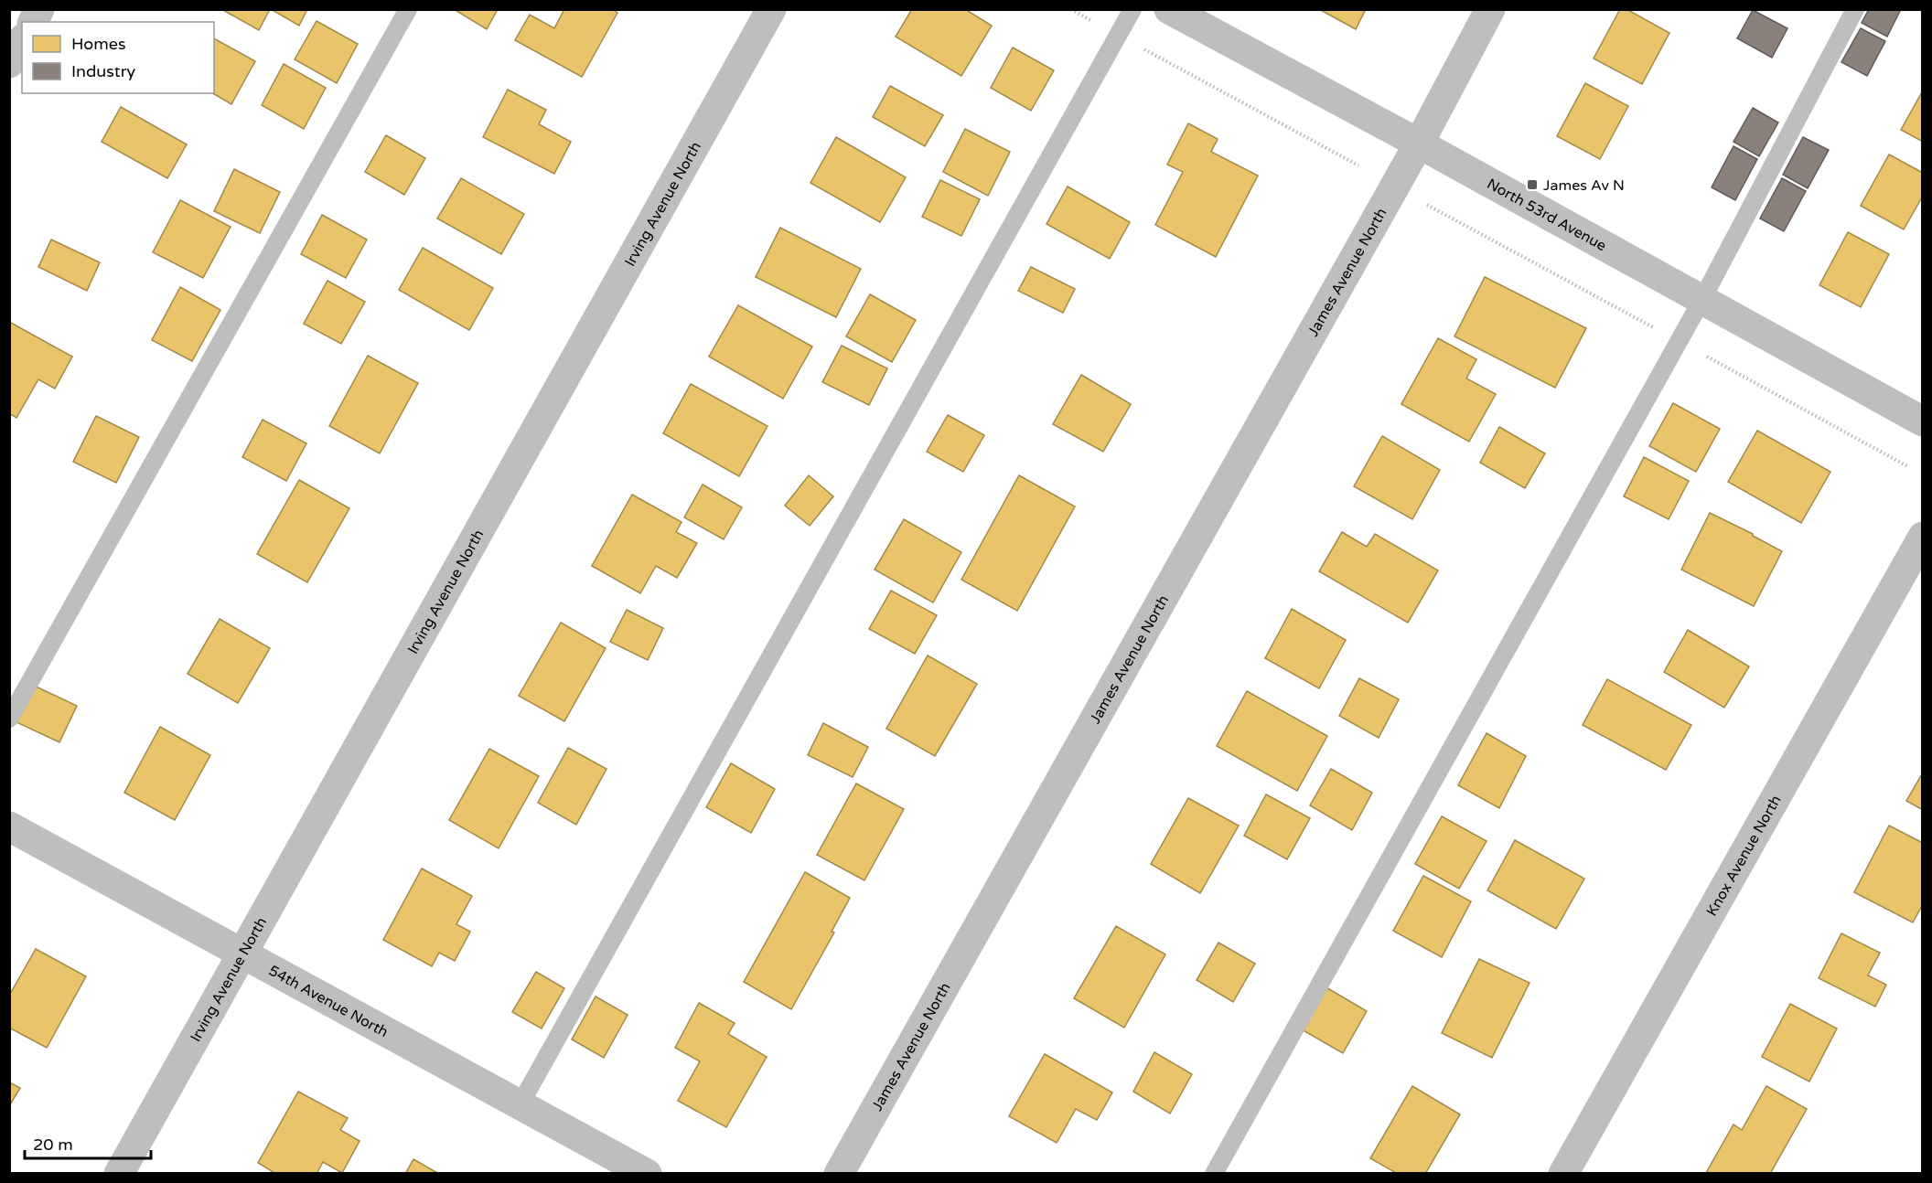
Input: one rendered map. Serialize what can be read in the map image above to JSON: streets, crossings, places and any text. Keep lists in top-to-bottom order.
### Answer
{
  "streets": {
    "street": [
      "Irving Avenue North",
      "North 53rd Avenue",
      "James Avenue North",
      "Knox Avenue North",
      "54th Avenue North"
    ]
  },
  "crossings": [
    ["Irving Avenue North", "54th Avenue North"],
    ["North 53rd Avenue", "James Avenue North"]
  ],
  "places": {
    "transit": ["James Av N"]
  },
  "legend": ["Homes", "Industry"],
  "scale_bar": "20 m"
}
